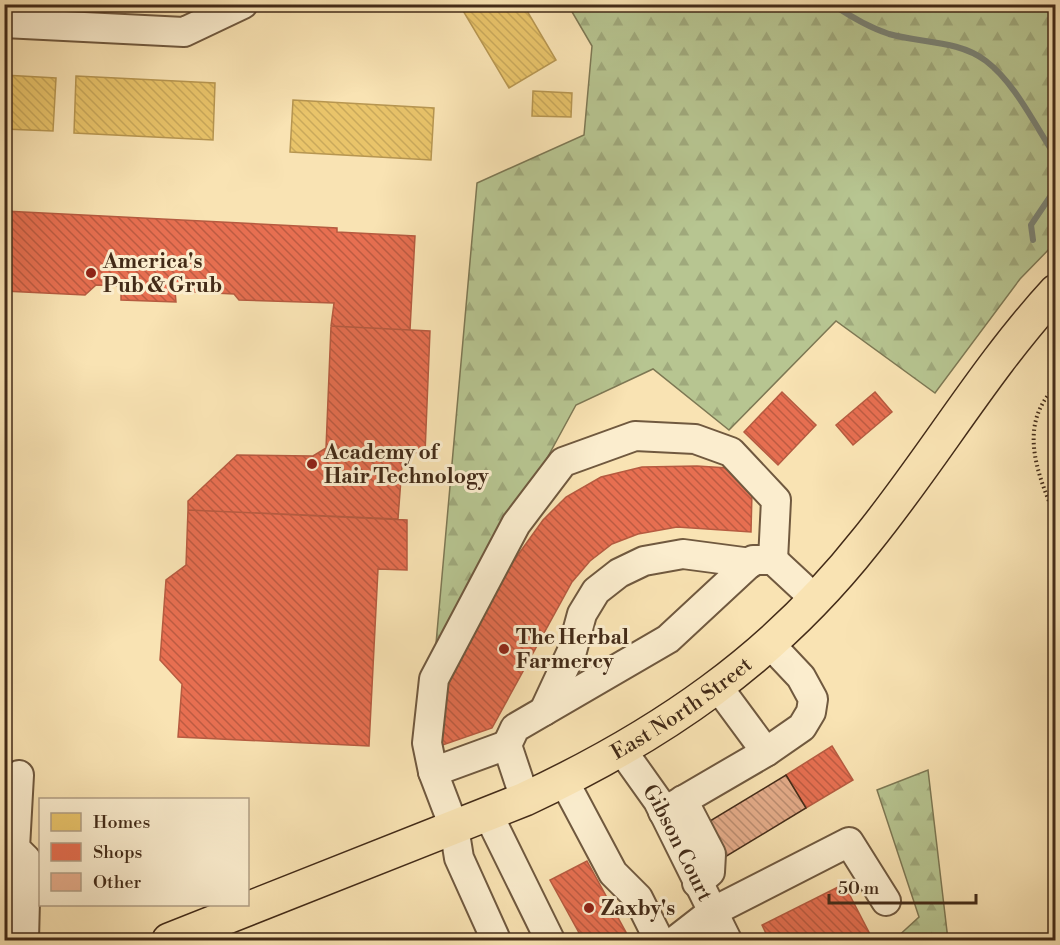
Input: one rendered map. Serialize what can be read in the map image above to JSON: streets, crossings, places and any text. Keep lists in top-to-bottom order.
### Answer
{
  "streets": {
    "main road": ["East North Street"],
    "street": ["Gibson Court"]
  },
  "crossings": [
    ["East North Street", "Gibson Court"]
  ],
  "places": [
    "America's Pub & Grub",
    "Academy of Hair Technology",
    "The Herbal Farmercy",
    "Zaxby's"
  ],
  "legend": ["Homes", "Shops", "Other"],
  "scale_bar": "50 m"
}
